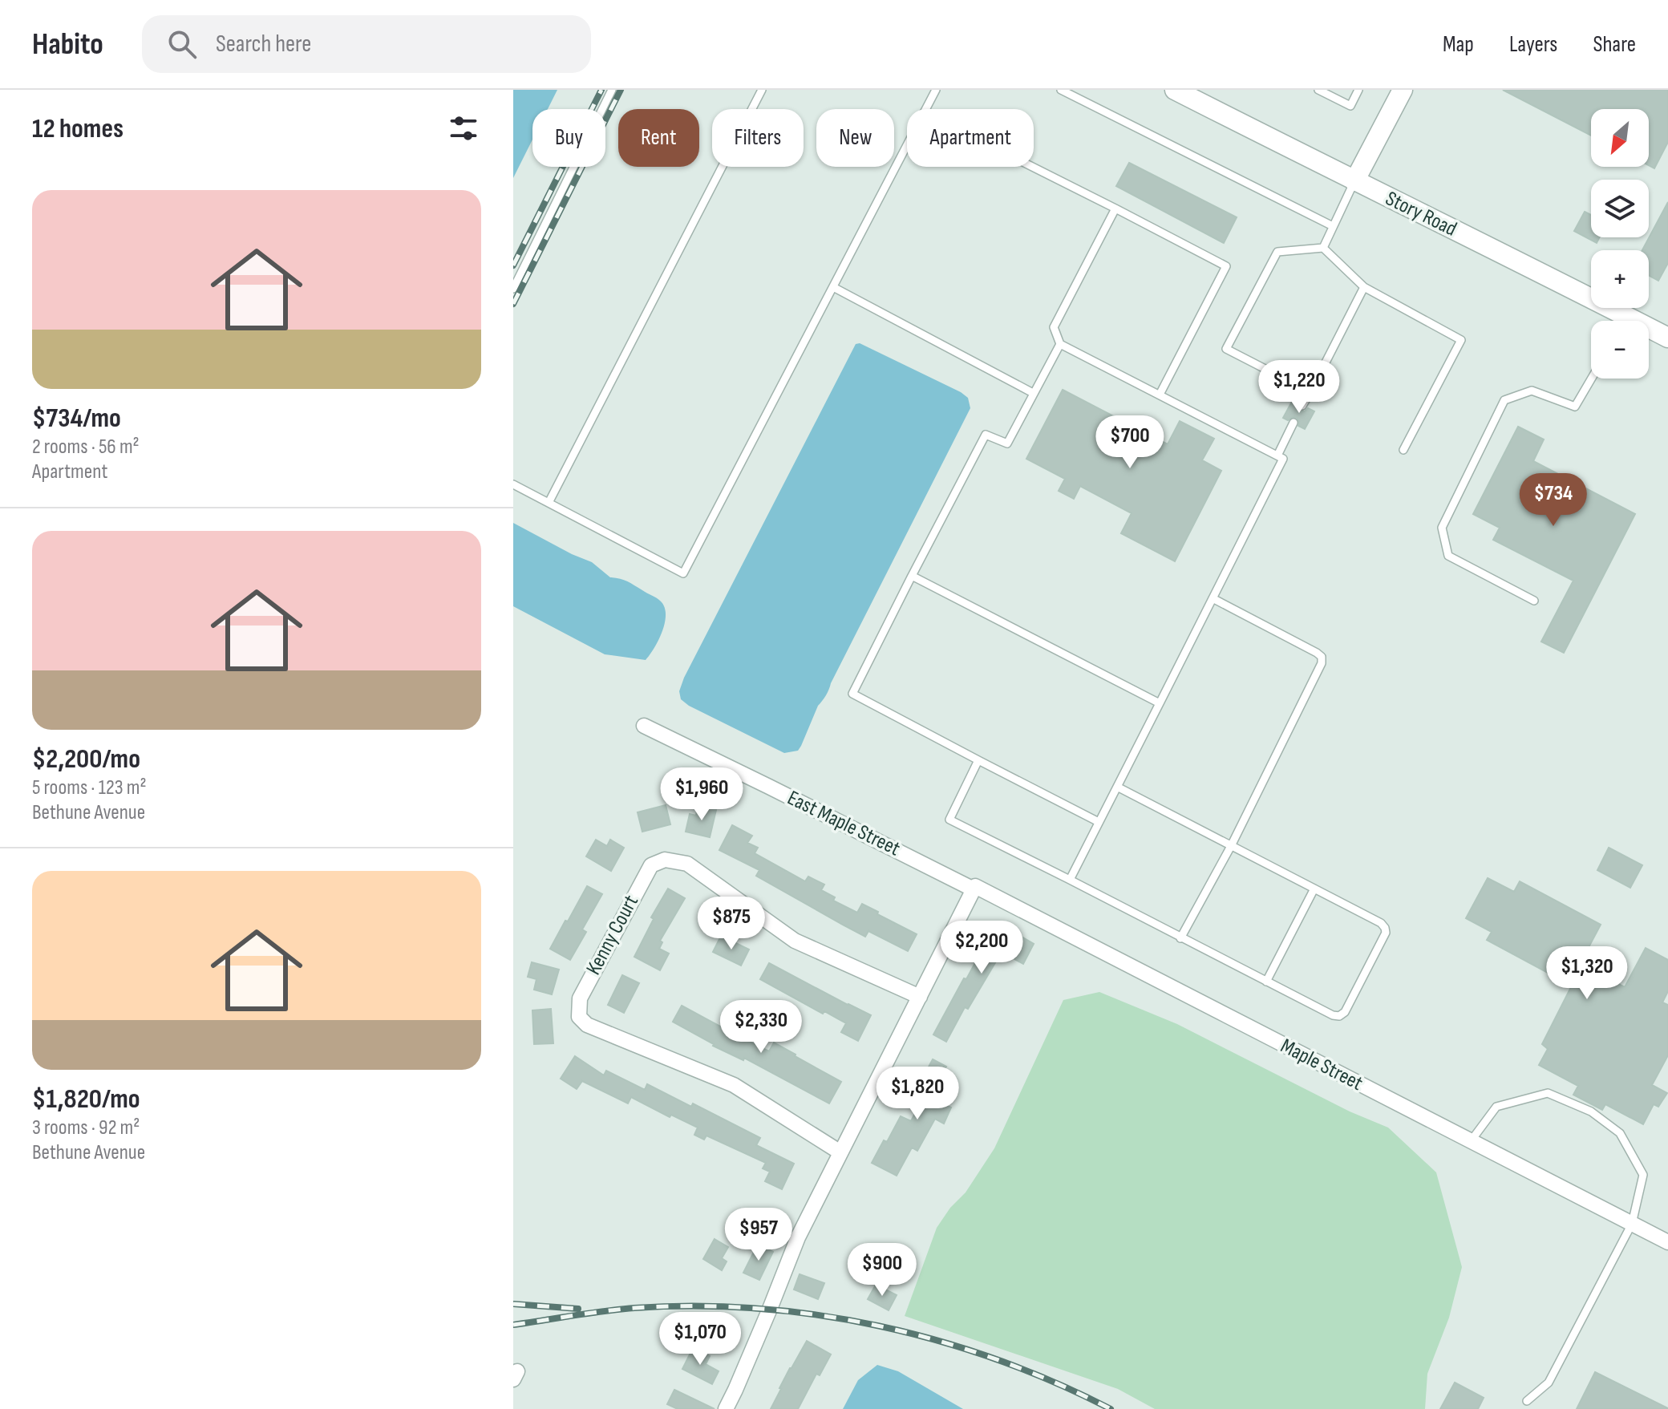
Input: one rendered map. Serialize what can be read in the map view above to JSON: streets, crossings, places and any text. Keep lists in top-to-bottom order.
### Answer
{
  "streets": {
    "street": [
      "Story Road",
      "East Maple Street",
      "Kenny Court",
      "Maple Street"
    ]
  },
  "crossings": [
    ["East Maple Street", "Maple Street"]
  ],
  "north": "bottom left",
  "page": {
    "header": "Habito",
    "search": "Search here",
    "nav": ["Map", "Layers", "Share"],
    "heading": "12 homes",
    "map_buttons": ["+", "−"],
    "chip": [
      "Buy",
      "Rent",
      "Filters",
      "New",
      "Apartment"
    ],
    "list": [
      {
        "name": "$734/mo",
        "note": "2 rooms · 56 m² · Apartment"
      },
      {
        "name": "$2,200/mo",
        "note": "5 rooms · 123 m² · Bethune Avenue"
      },
      {
        "name": "$1,820/mo",
        "note": "3 rooms · 92 m² · Bethune Avenue"
      }
    ],
    "price": [
      "$1,220",
      "$700",
      "$734",
      "$1,960",
      "$875",
      "$2,200",
      "$1,320",
      "$2,330",
      "$1,820",
      "$957",
      "$900",
      "$1,070"
    ]
  }
}
